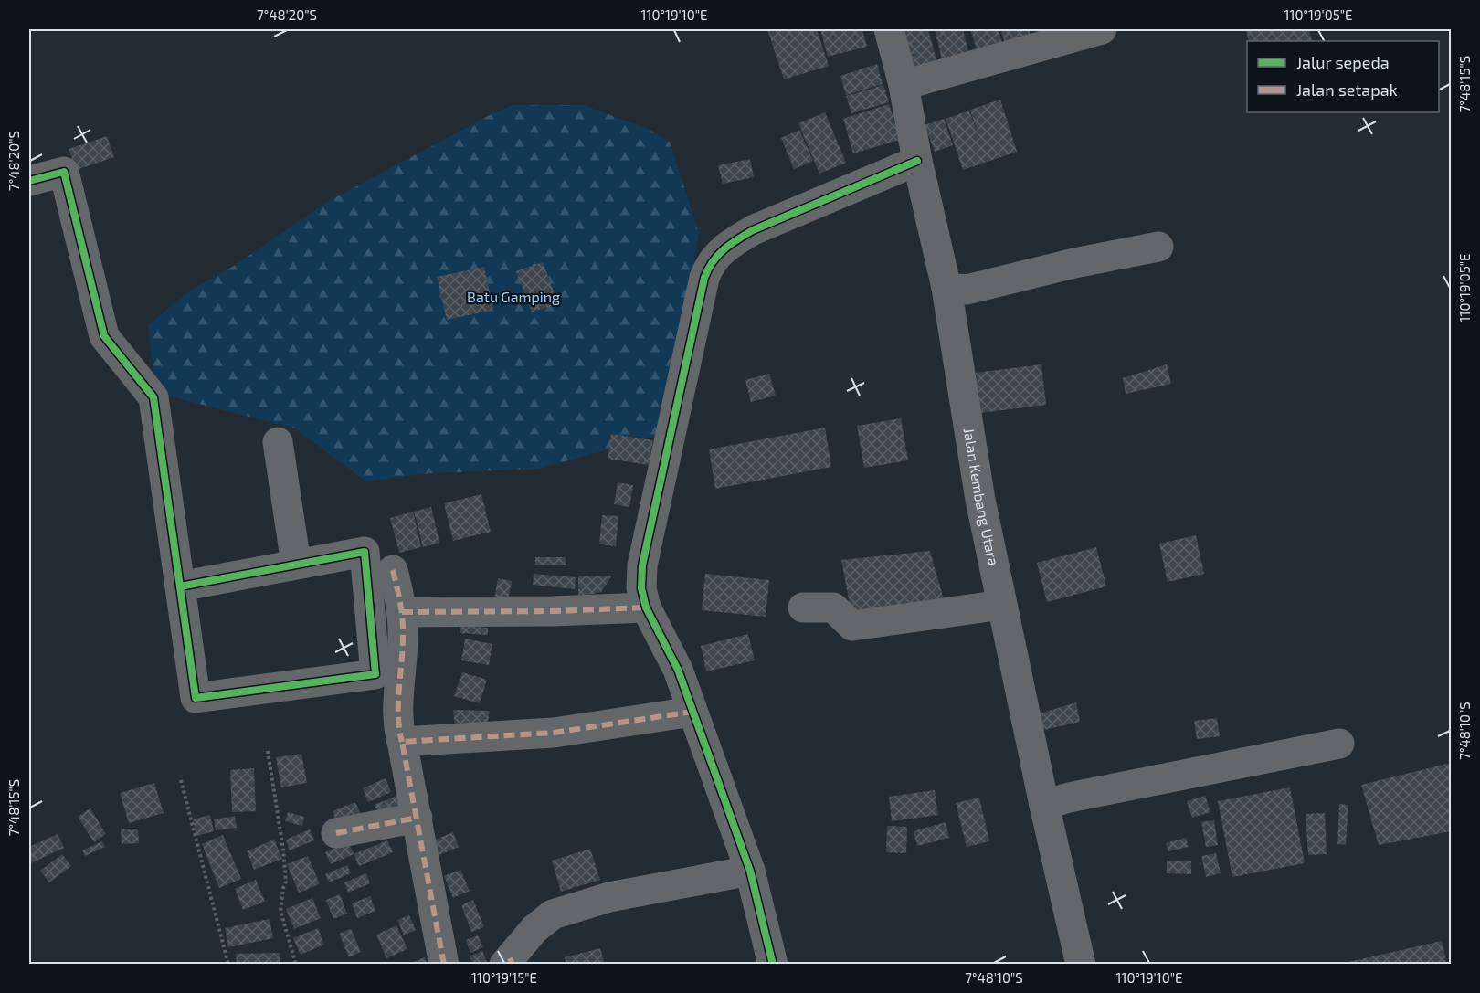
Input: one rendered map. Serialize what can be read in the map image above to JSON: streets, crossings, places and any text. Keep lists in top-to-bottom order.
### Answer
{
  "streets": {
    "street": ["Jalan Kembang Utara"]
  },
  "parks": ["Batu Gamping"],
  "legend": ["Jalur sepeda", "Jalan setapak"],
  "coordinates": [
    "7°48'20\"S",
    "110°19'10\"E",
    "110°19'05\"E",
    "7°48'15\"S",
    "7°48'10\"S",
    "110°19'15\"E"
  ]
}
